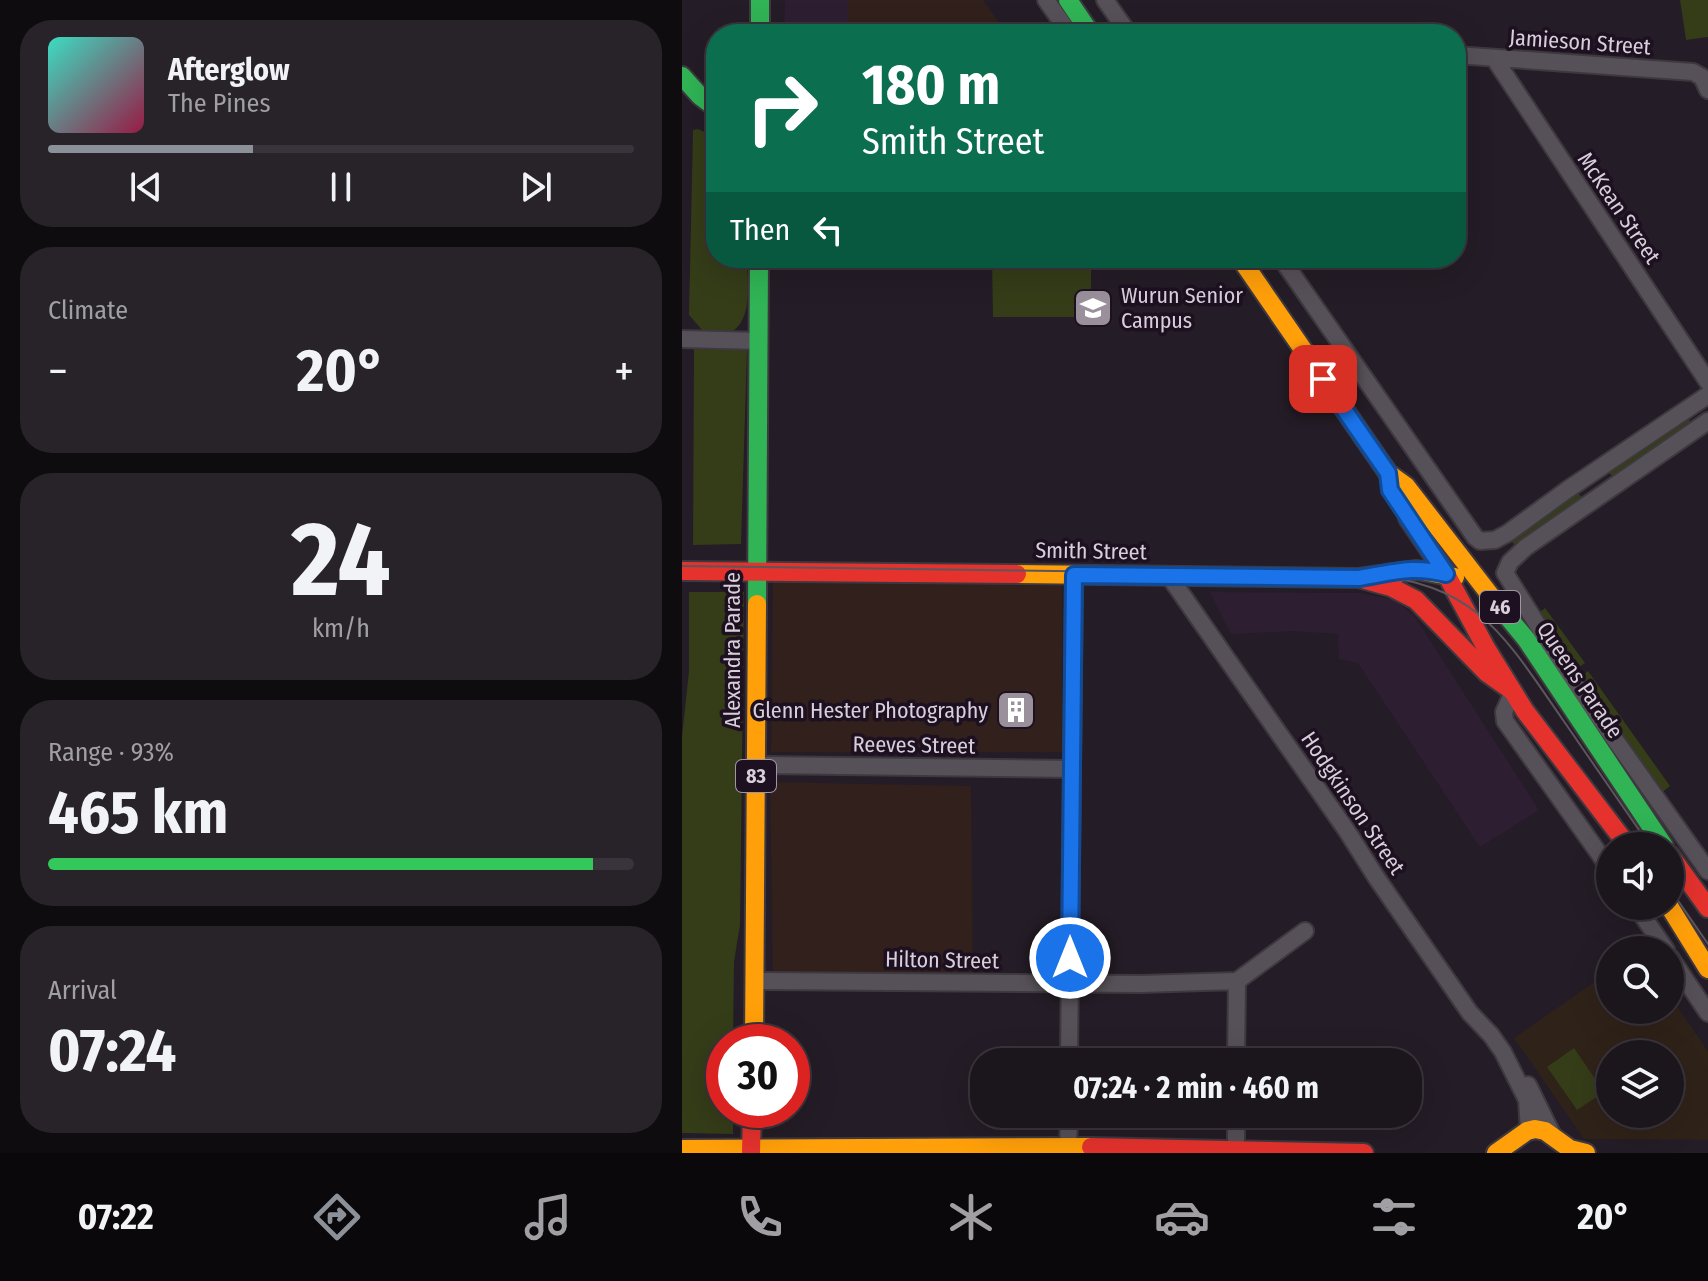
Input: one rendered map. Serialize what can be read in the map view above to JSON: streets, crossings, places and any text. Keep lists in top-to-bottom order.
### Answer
{
  "streets": {
    "main road": [
      "Smith Street",
      "46",
      "Alexandra Parade",
      "Queens Parade",
      "83"
    ],
    "street": [
      "Jamieson Street",
      "McKean Street",
      "Reeves Street",
      "Hodgkinson Street",
      "Hilton Street"
    ]
  },
  "crossings": [
    ["Jamieson Street", "McKean Street"],
    ["Smith Street", "Alexandra Parade"],
    ["Smith Street", "Queens Parade"],
    ["Smith Street", "Hodgkinson Street"],
    ["Alexandra Parade", "Reeves Street"],
    ["Alexandra Parade", "Hilton Street"]
  ],
  "places": {
    "school or university": ["Wurun Senior Campus"],
    "building": ["Glenn Hester Photography"]
  },
  "page": {
    "turn": ["180 m", "Smith Street"],
    "song": ["Afterglow", "The Pines"],
    "then": "Then",
    "tile": [
      "Climate",
      ["24", "km/h"],
      ["Range · 93%", "465 km"],
      ["Arrival", "07:24"]
    ],
    "heat": ["−", "20°", "+"],
    "limit": "30",
    "trip": "07:24 · 2 min · 460 m",
    "tabs": ["07:22", "20°"]
  }
}
